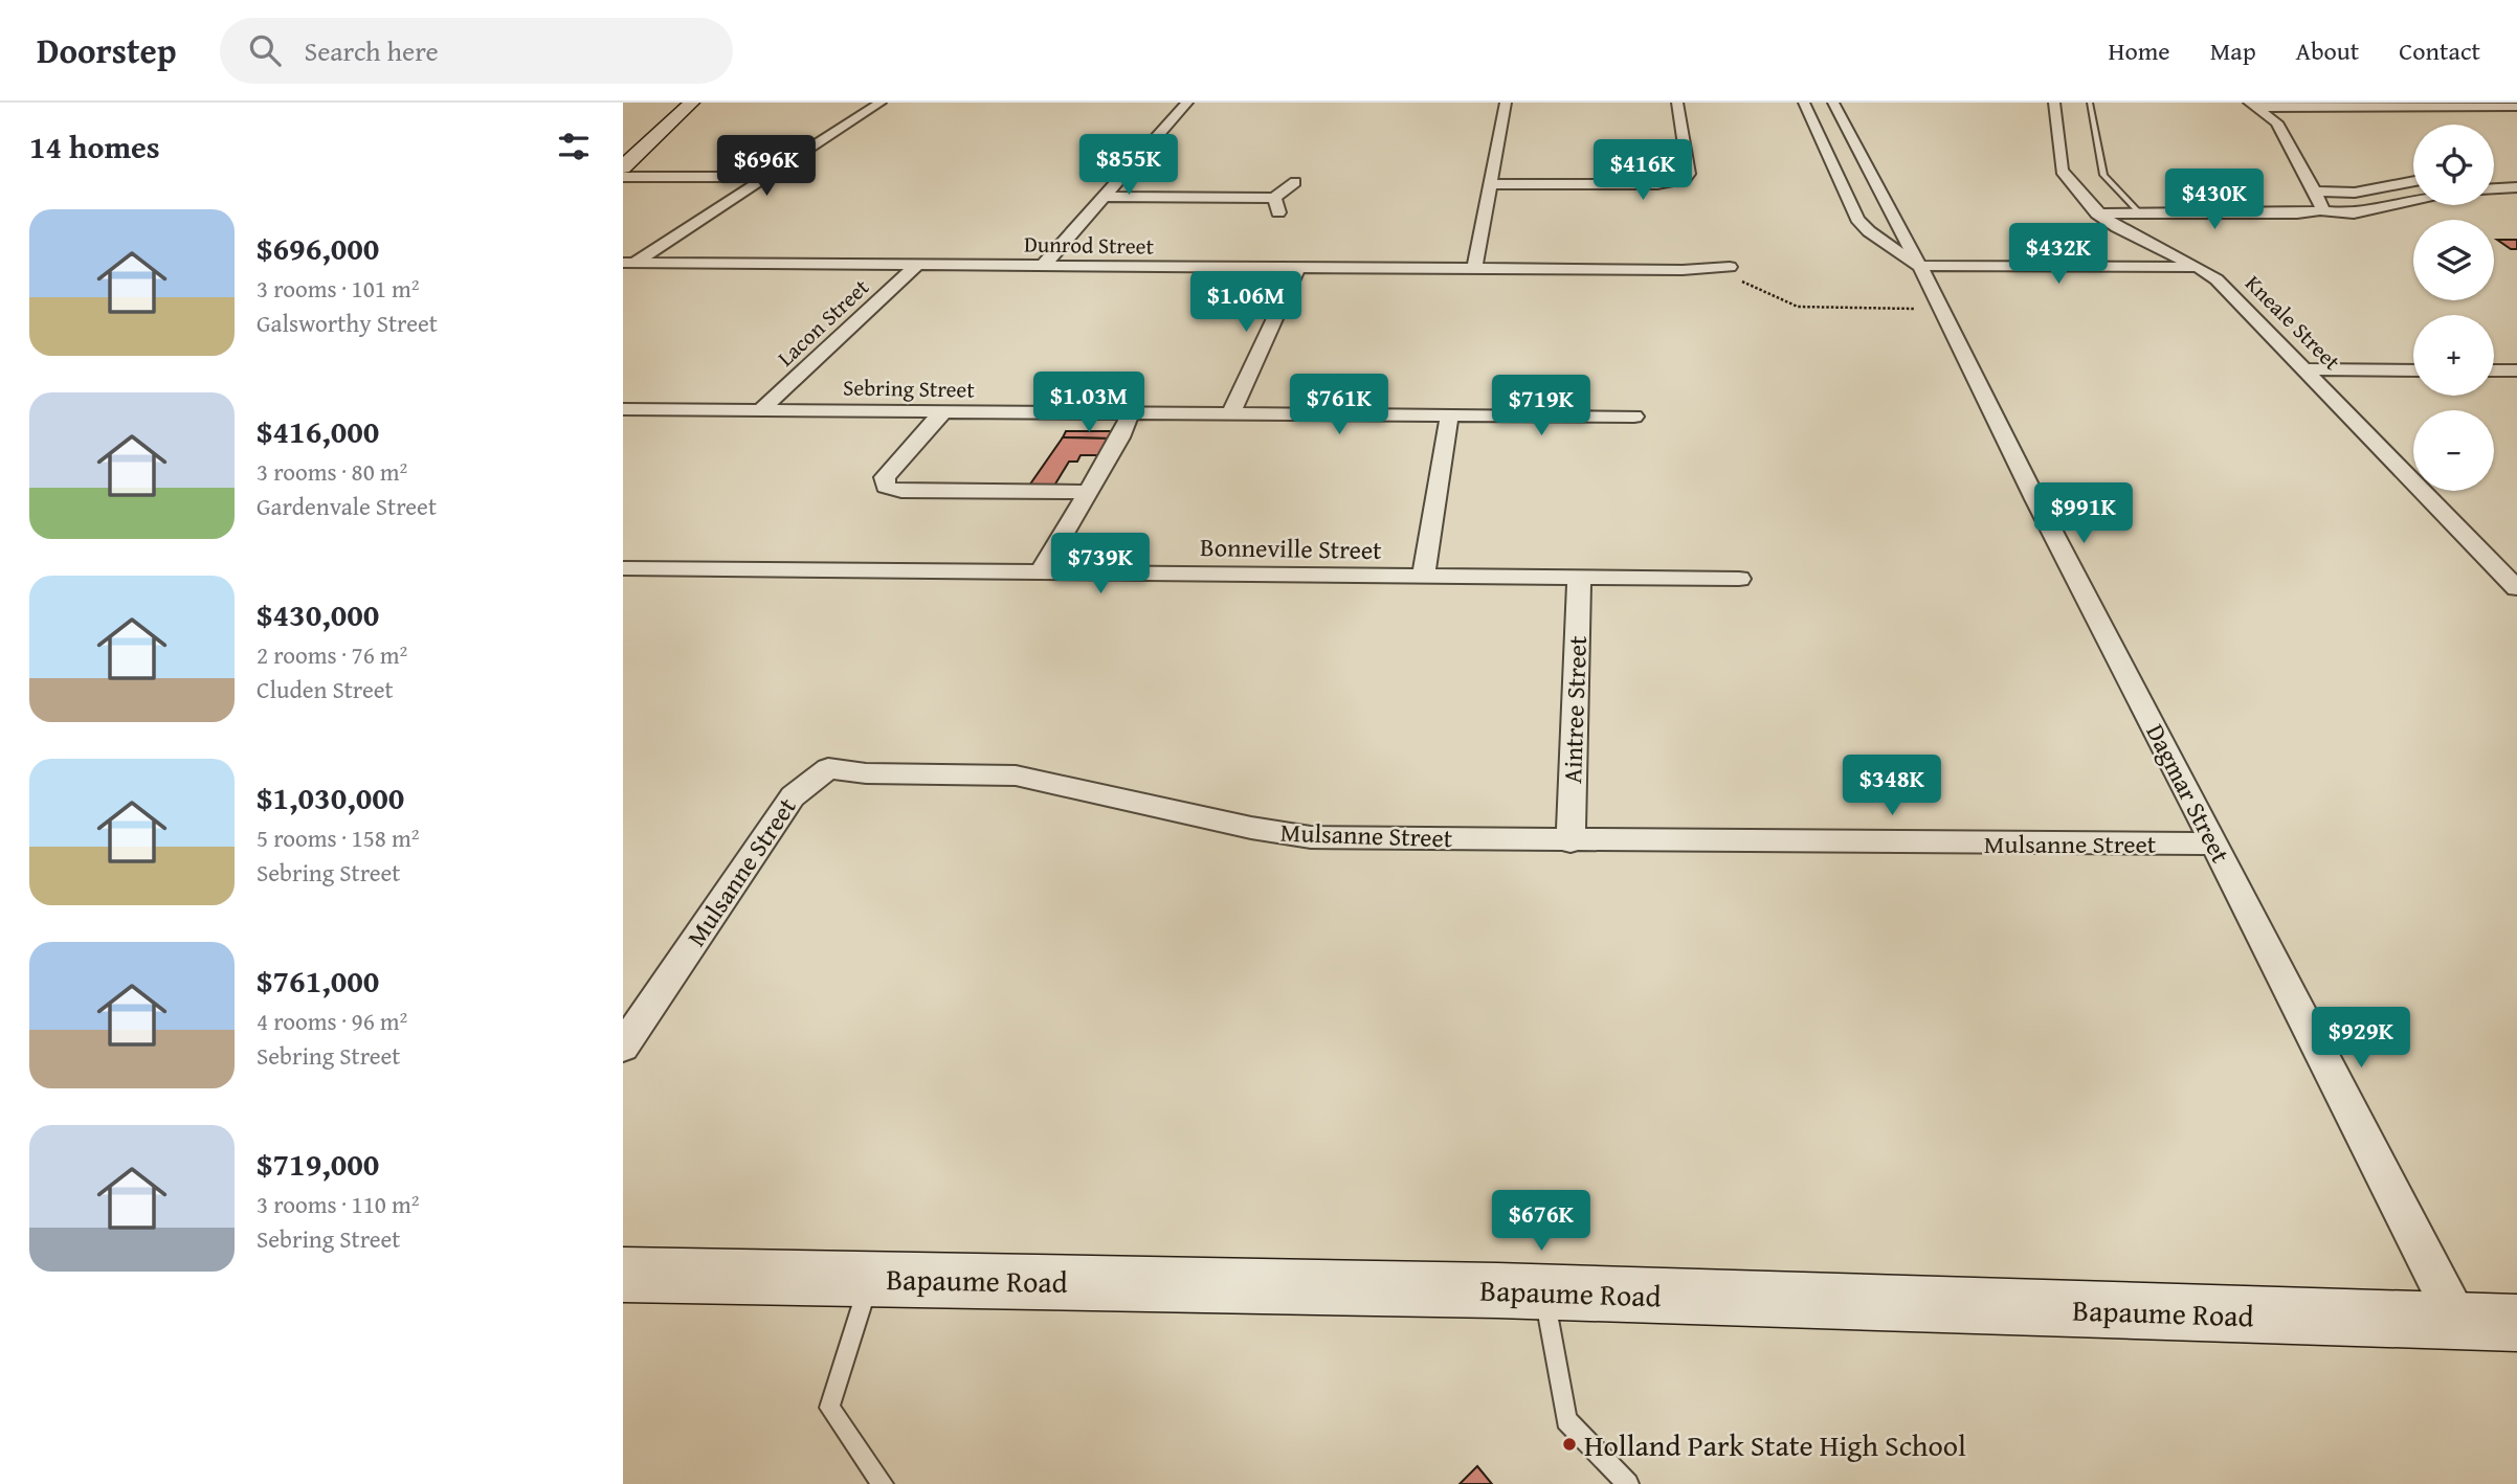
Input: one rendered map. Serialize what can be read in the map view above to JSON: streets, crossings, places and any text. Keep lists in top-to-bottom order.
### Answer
{
  "streets": {
    "street": [
      "Dunrod Street",
      "Lacon Street",
      "Kneale Street",
      "Sebring Street",
      "Bonneville Street",
      "Aintree Street",
      "Dagmar Street",
      "Mulsanne Street",
      "Bapaume Road"
    ]
  },
  "crossings": [
    ["Dunrod Street", "Lacon Street"],
    ["Lacon Street", "Sebring Street"],
    ["Bonneville Street", "Aintree Street"],
    ["Aintree Street", "Mulsanne Street"],
    ["Dagmar Street", "Mulsanne Street"],
    ["Dagmar Street", "Bapaume Road"]
  ],
  "places": ["Holland Park State High School"],
  "page": {
    "header": "Doorstep",
    "search": "Search here",
    "nav": [
      "Home",
      "Map",
      "About",
      "Contact"
    ],
    "heading": "14 homes",
    "map_buttons": ["+", "−"],
    "price": [
      "$855K",
      "$696K",
      "$416K",
      "$430K",
      "$432K",
      "$1.06M",
      "$1.03M",
      "$761K",
      "$719K",
      "$991K",
      "$739K",
      "$348K",
      "$929K",
      "$676K"
    ],
    "list": [
      {
        "name": "$696,000",
        "note": "3 rooms · 101 m² · Galsworthy Street"
      },
      {
        "name": "$416,000",
        "note": "3 rooms · 80 m² · Gardenvale Street"
      },
      {
        "name": "$430,000",
        "note": "2 rooms · 76 m² · Cluden Street"
      },
      {
        "name": "$1,030,000",
        "note": "5 rooms · 158 m² · Sebring Street"
      },
      {
        "name": "$761,000",
        "note": "4 rooms · 96 m² · Sebring Street"
      },
      {
        "name": "$719,000",
        "note": "3 rooms · 110 m² · Sebring Street"
      }
    ]
  }
}
